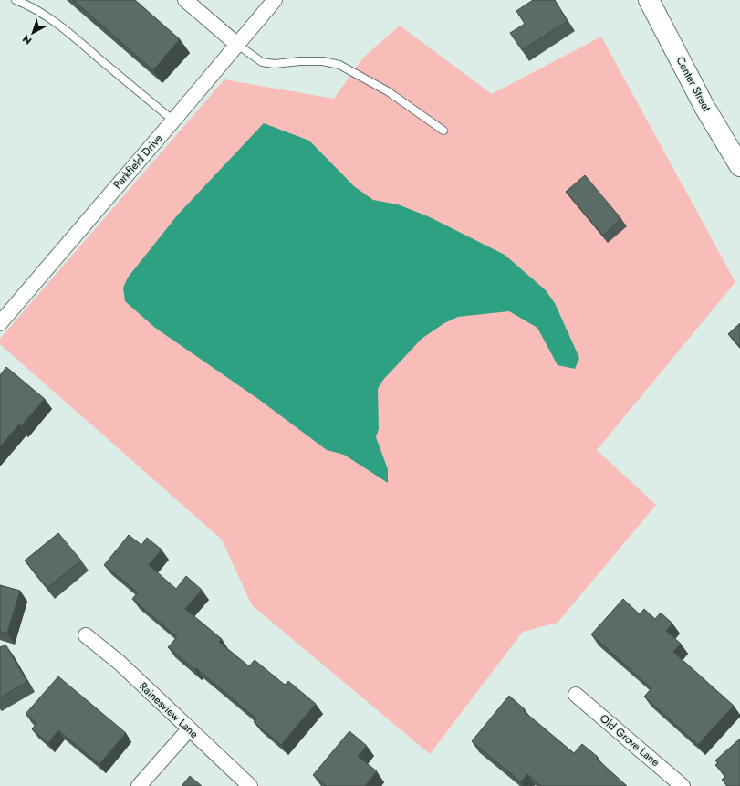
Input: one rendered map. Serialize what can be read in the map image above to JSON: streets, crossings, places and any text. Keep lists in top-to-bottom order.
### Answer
{
  "streets": {
    "main road": ["Center Street"],
    "street": ["Parkfield Drive", "Rainesview Lane", "Old Grove Lane"]
  },
  "north": "bottom left"
}
